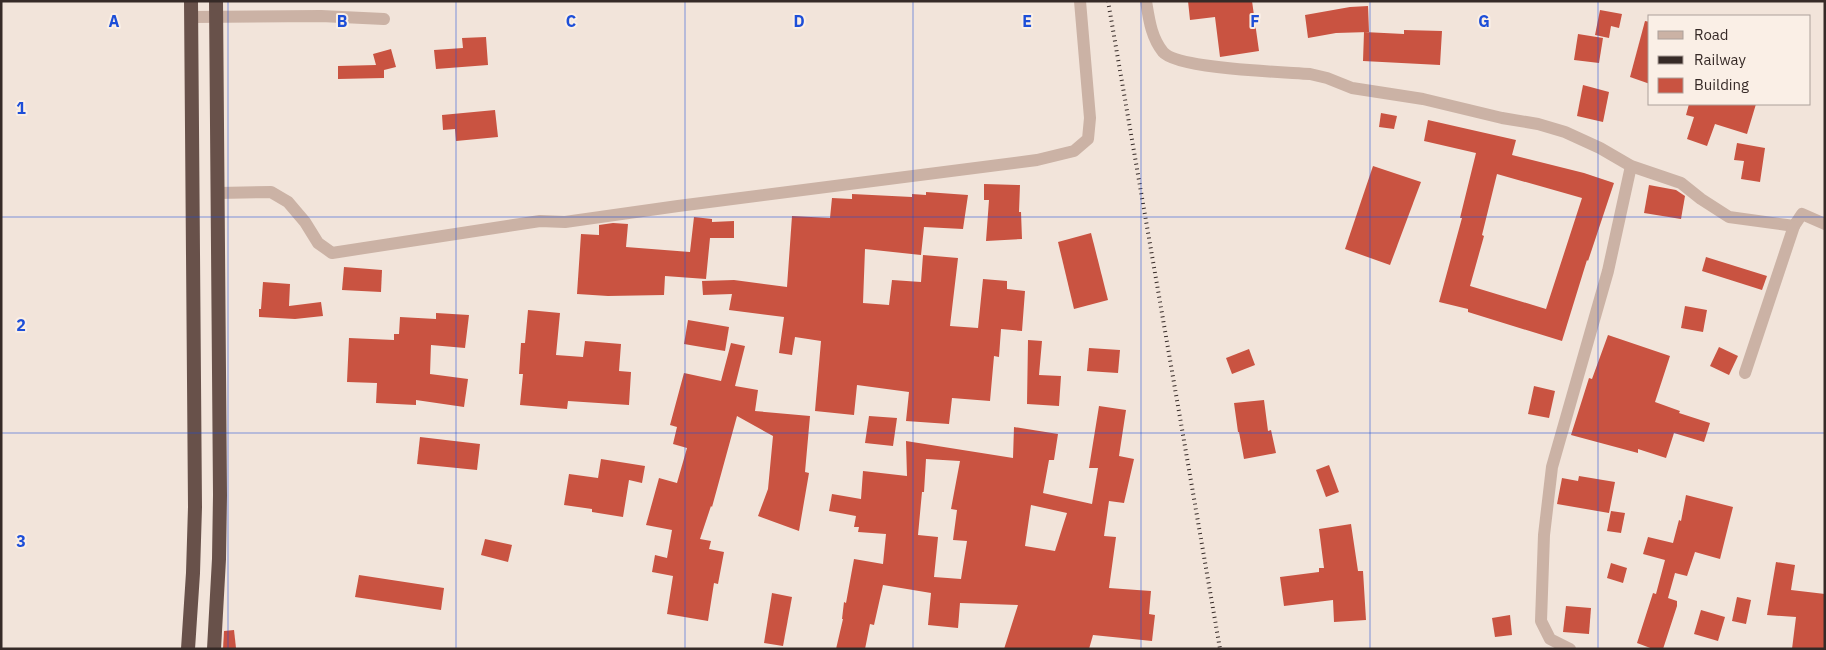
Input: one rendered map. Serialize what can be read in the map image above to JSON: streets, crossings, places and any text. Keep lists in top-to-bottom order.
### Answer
{
  "legend": ["Road", "Railway", "Building"],
  "grid": {
    "columns": [
      "A",
      "B",
      "C",
      "D",
      "E",
      "F",
      "G"
    ],
    "rows": ["1", "2", "3"]
  }
}
